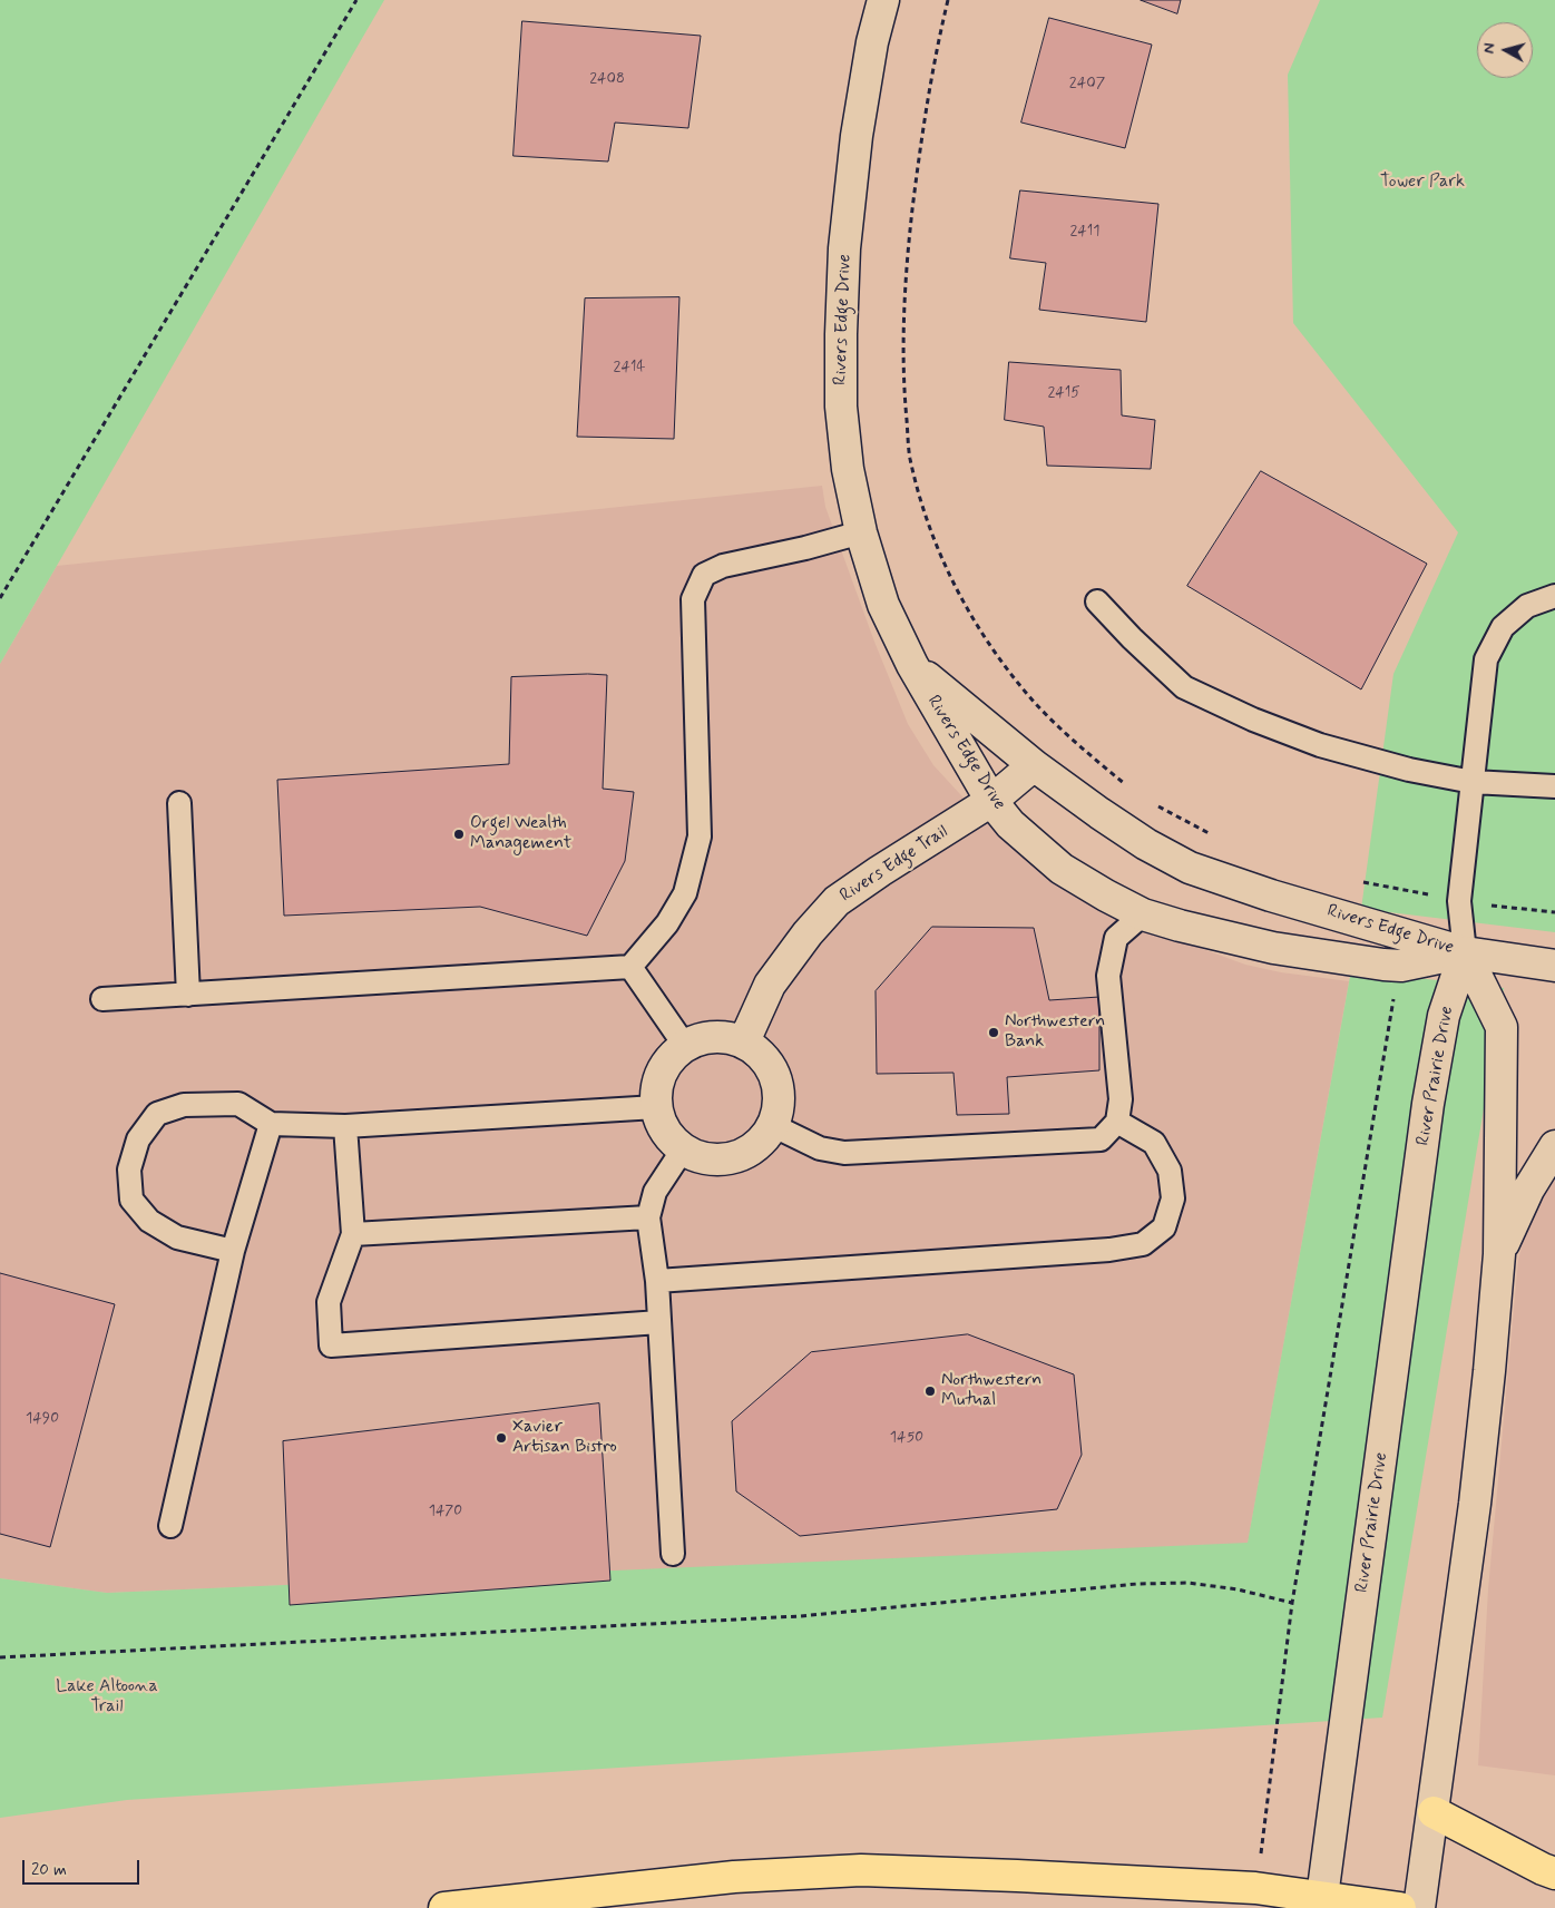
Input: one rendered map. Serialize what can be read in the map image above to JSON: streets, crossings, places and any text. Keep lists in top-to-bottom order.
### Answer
{
  "streets": {
    "street": ["Rivers Edge Drive", "Rivers Edge Trail", "River Prairie Drive"]
  },
  "crossings": [
    ["Rivers Edge Drive", "Rivers Edge Trail"],
    ["Rivers Edge Drive", "River Prairie Drive"]
  ],
  "parks": ["Tower Park", "Lake Altoona Trail"],
  "places": [
    "Orgel Wealth Management",
    "Northwestern Bank",
    "Northwestern Mutual",
    "Xavier Artisan Bistro"
  ],
  "house_numbers": [
    "2408",
    "2407",
    "2411",
    "2414",
    "2415",
    "1490",
    "1450",
    "1470"
  ],
  "scale_bar": "20 m",
  "north": "left"
}
